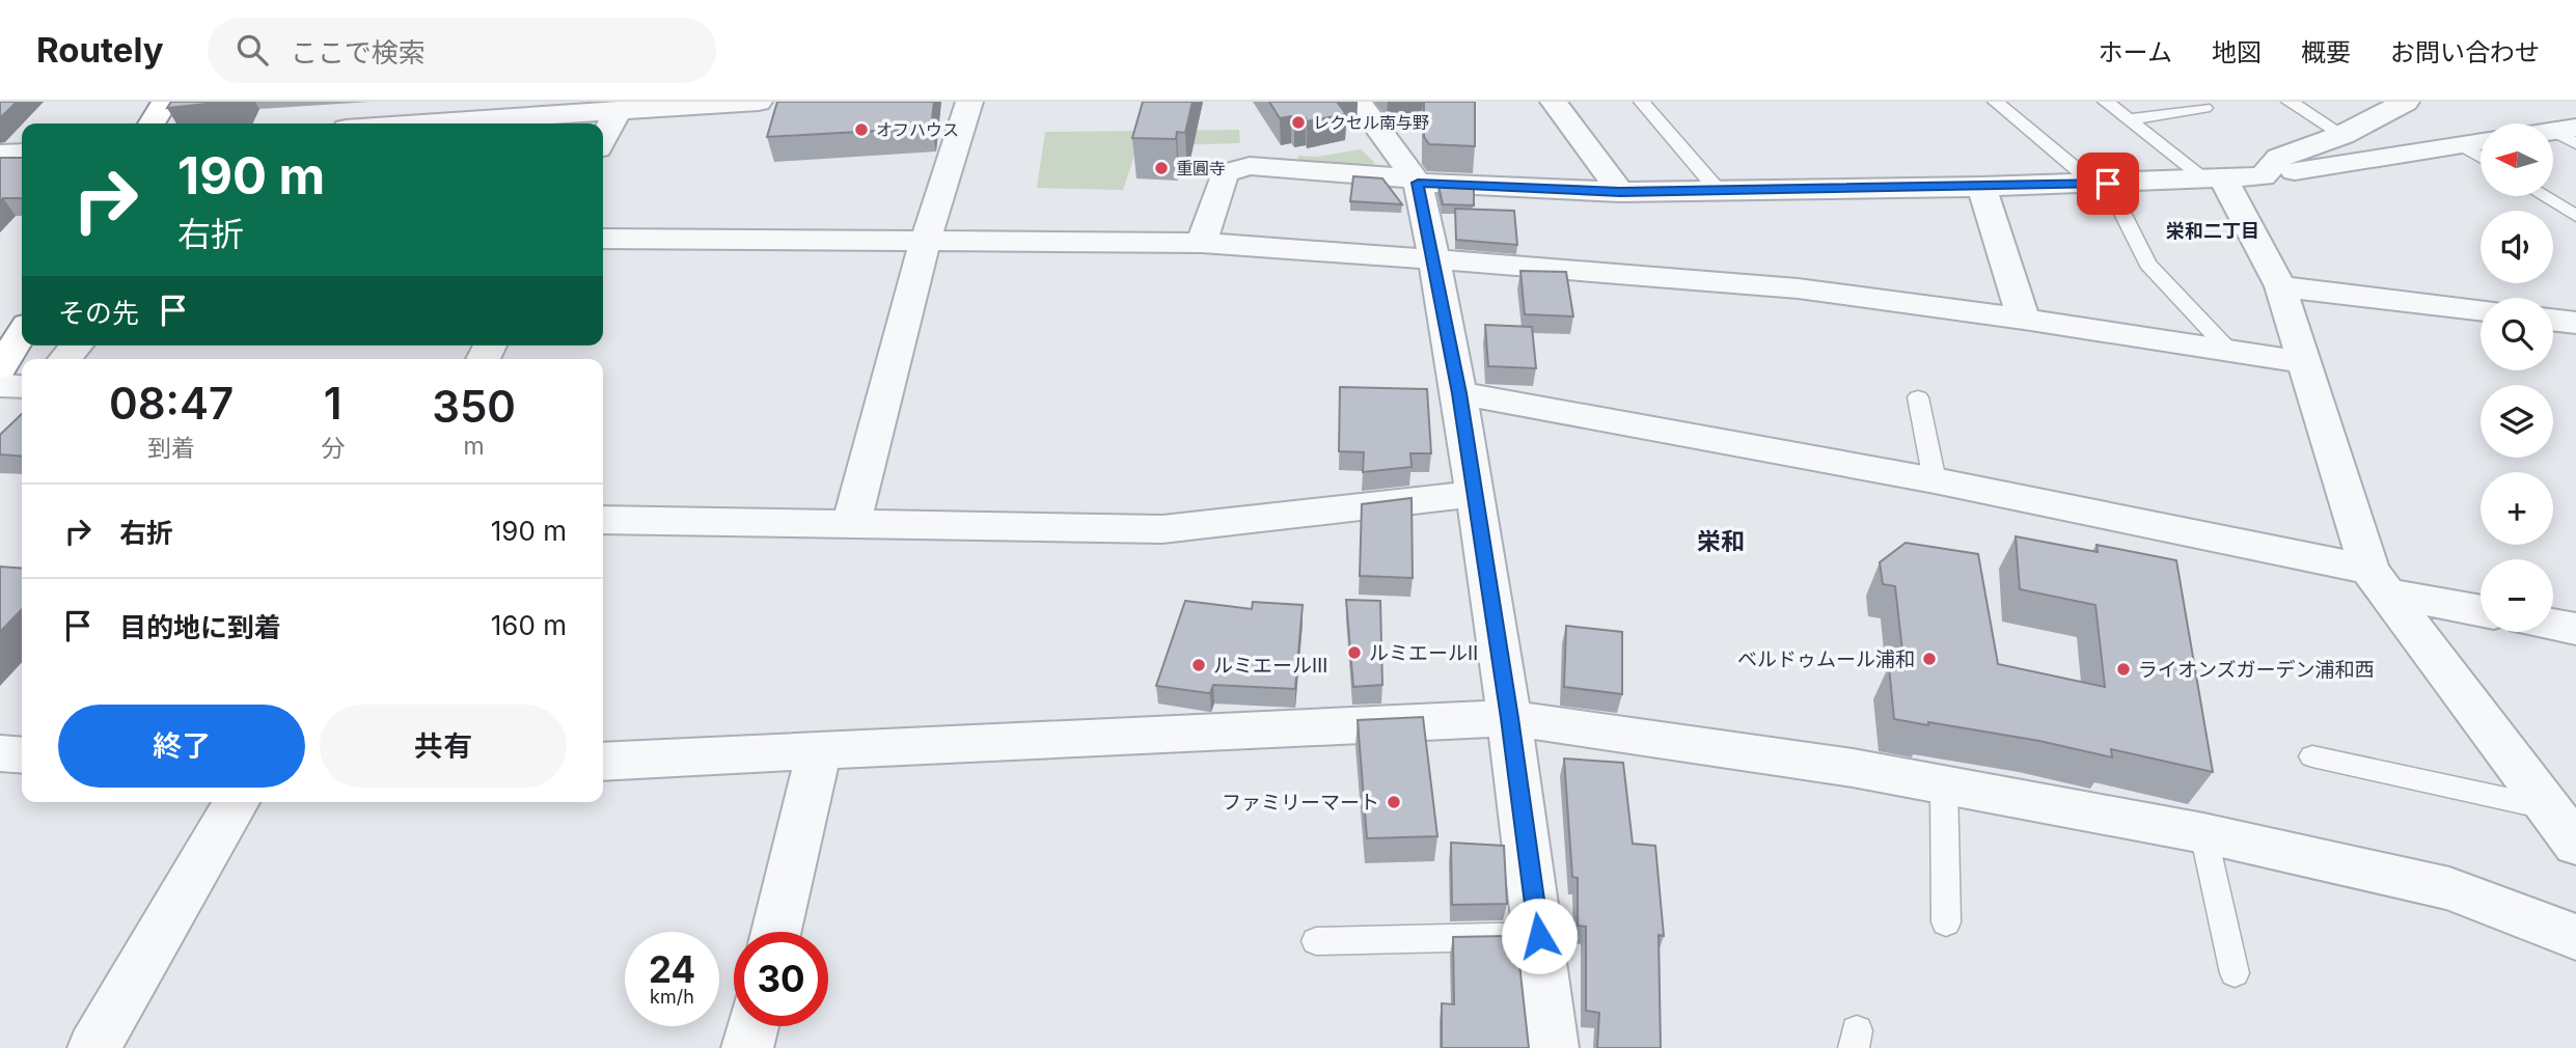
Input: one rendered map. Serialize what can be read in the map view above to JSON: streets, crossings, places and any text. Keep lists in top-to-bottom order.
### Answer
{
  "districts": ["栄和二丁目", "栄和"],
  "places": [
    "レクセル南与野",
    "オフハウス",
    "重圓寺",
    "ルミエールⅡ",
    "ベルドゥムール浦和",
    "ルミエールⅢ",
    "ライオンズガーデン浦和西",
    "ファミリーマート"
  ],
  "north": "left",
  "page": {
    "header": "Routely",
    "search": "ここで検索",
    "nav": [
      "ホーム",
      "地図",
      "概要",
      "お問い合わせ"
    ],
    "map_buttons": ["+", "−"],
    "turn": ["190 m", "右折"],
    "then": "その先",
    "eta": [
      "08:47",
      "到着",
      "1",
      "分",
      "350",
      "m"
    ],
    "list": [
      {
        "name": "右折",
        "value": "190 m"
      },
      {
        "name": "目的地に到着",
        "value": "160 m"
      }
    ],
    "buttons": ["終了", "共有"],
    "speed": "24 km/h",
    "limit": "30"
  }
}
